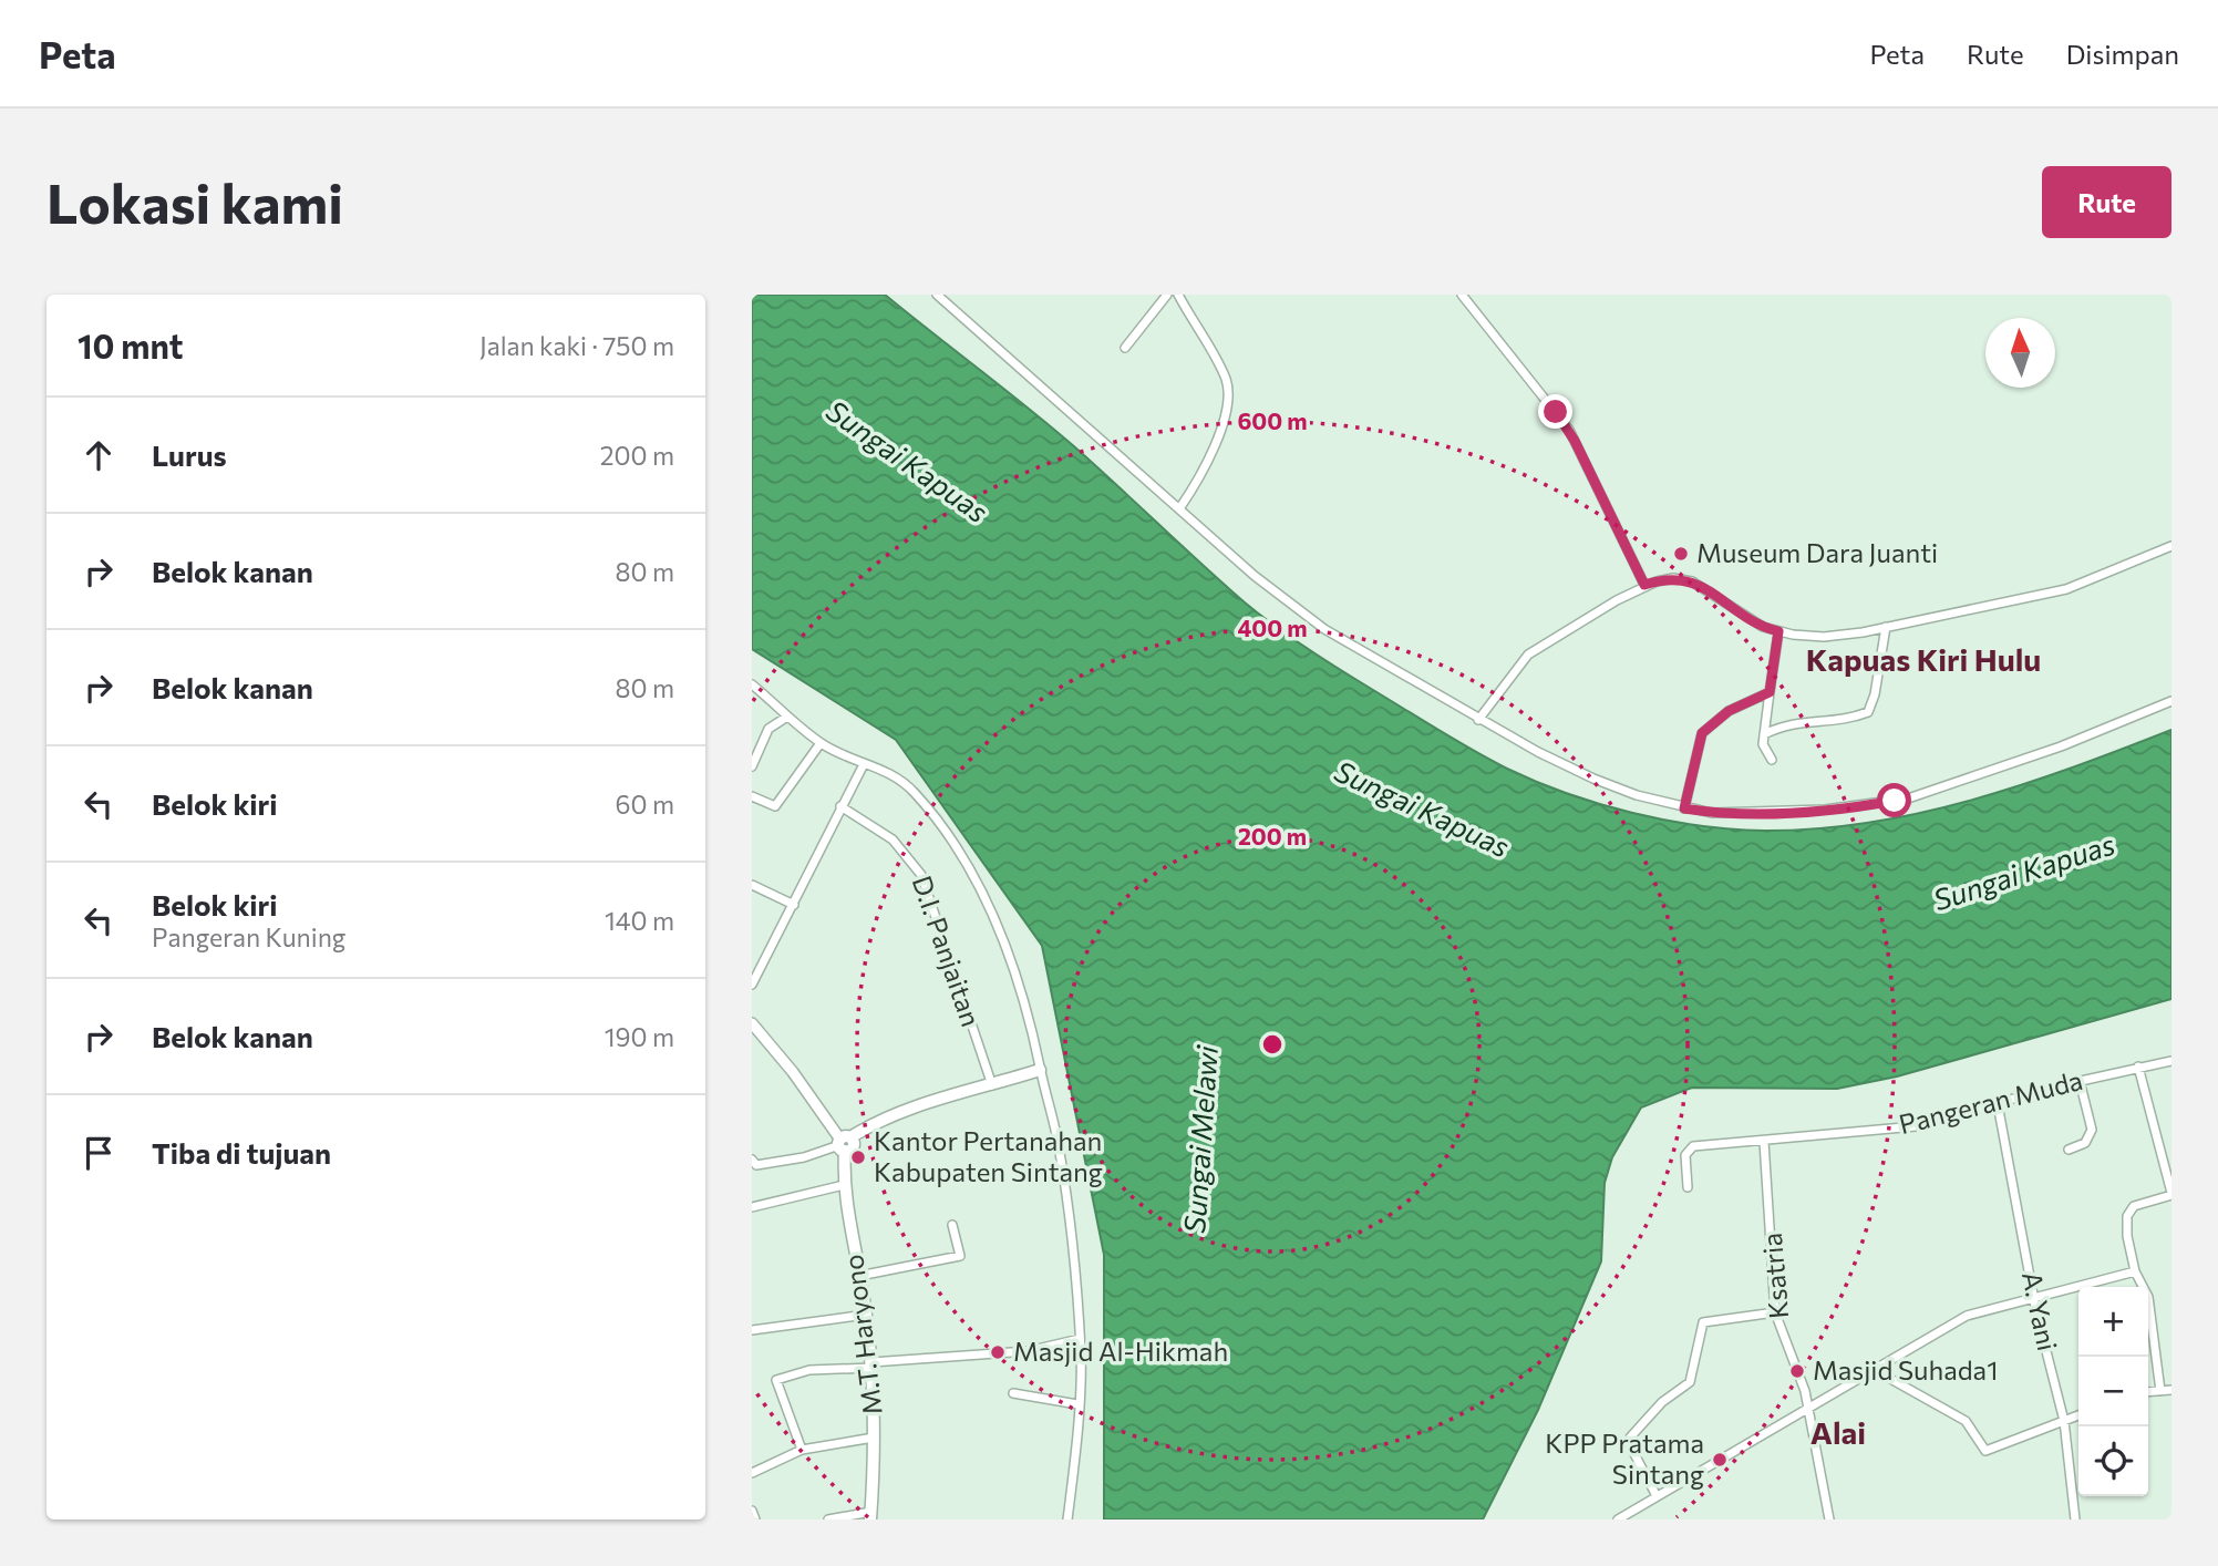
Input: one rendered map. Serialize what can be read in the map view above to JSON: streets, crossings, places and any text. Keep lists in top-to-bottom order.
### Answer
{
  "streets": {
    "highway": ["M.T. Haryono"],
    "street": [
      "D.I. Panjaitan",
      "Pangeran Muda",
      "Ksatria",
      "A. Yani"
    ]
  },
  "crossings": [
    ["Pangeran Muda", "Ksatria"],
    ["Pangeran Muda", "A. Yani"]
  ],
  "districts": ["Kapuas Kiri Hulu", "Alai"],
  "water": ["Sungai Kapuas", "Sungai Melawi"],
  "places": [
    "Museum Dara Juanti",
    "Kantor Pertanahan Kabupaten Sintang",
    "Masjid Al-Hikmah",
    "Masjid Suhada1",
    "KPP Pratama Sintang"
  ],
  "north": "top",
  "page": {
    "header": "Peta",
    "nav": ["Peta", "Rute", "Disimpan"],
    "buttons": "Rute",
    "title": "Lokasi kami",
    "heading": ["10 mnt", "Jalan kaki · 750 m"],
    "list": [
      ["Lurus", "200 m"],
      ["Belok kanan", "80 m"],
      ["Belok kanan", "80 m"],
      ["Belok kiri", "60 m"],
      ["Belok kiri", "Pangeran Kuning", "140 m"],
      ["Belok kanan", "190 m"],
      "Tiba di tujuan"
    ],
    "map_buttons": ["+", "−"]
  },
  "rings": ["600 m", "400 m", "200 m"]
}
